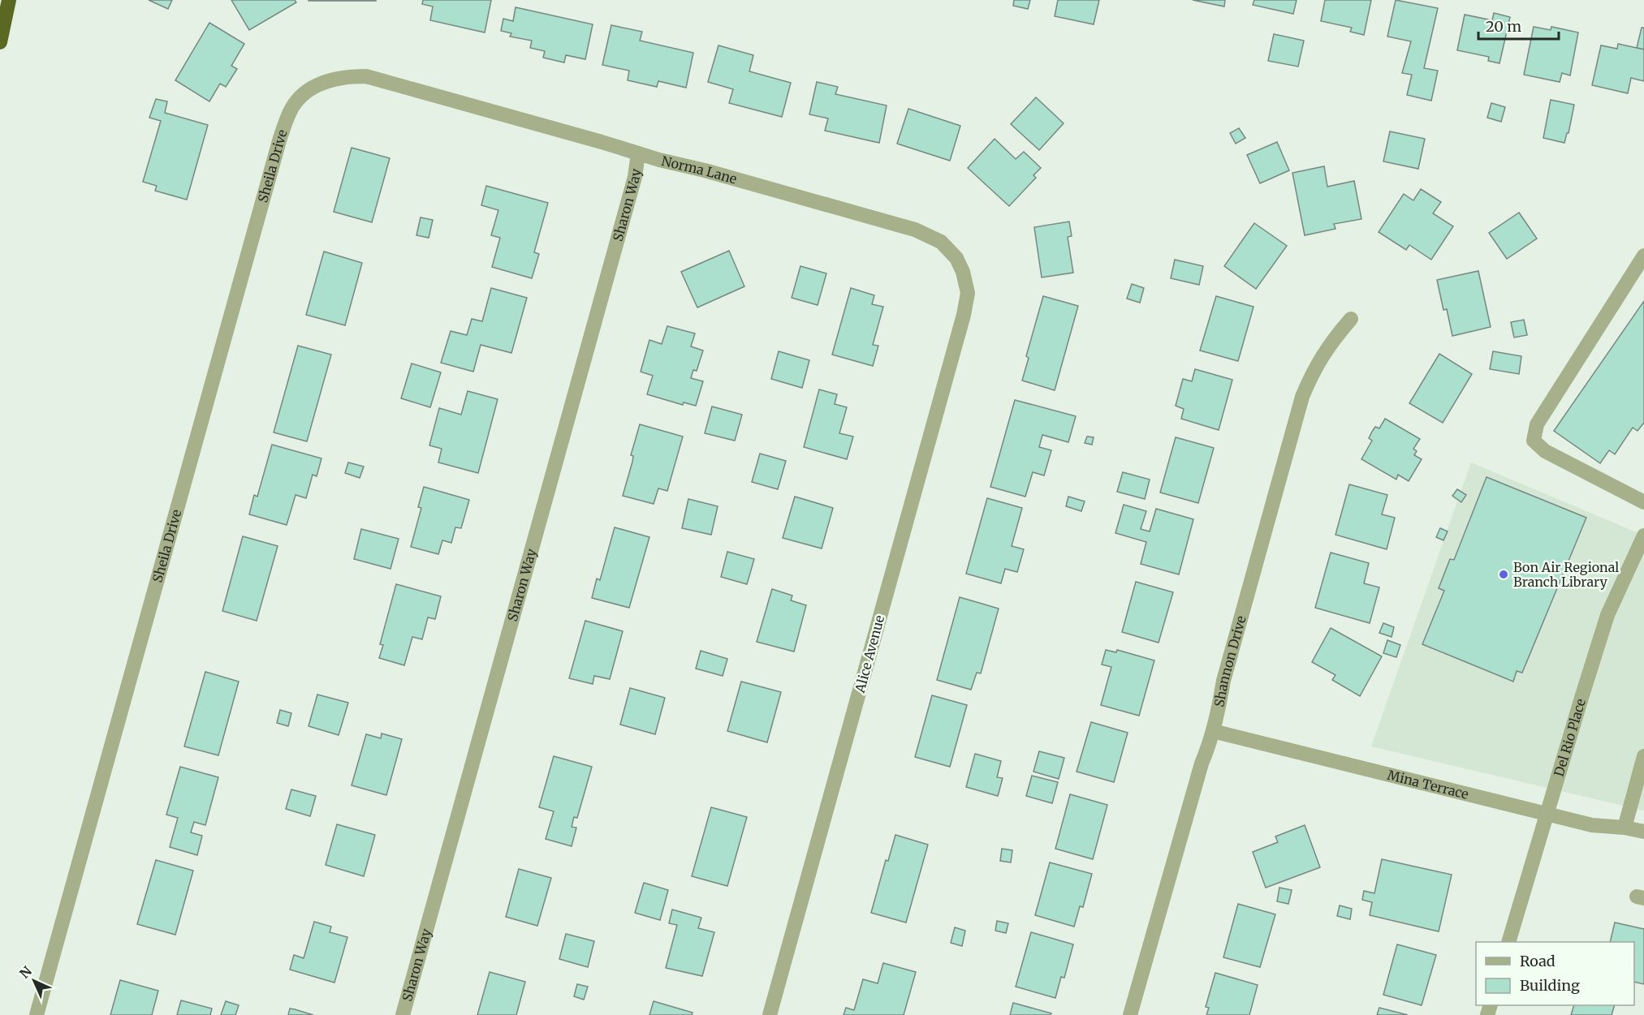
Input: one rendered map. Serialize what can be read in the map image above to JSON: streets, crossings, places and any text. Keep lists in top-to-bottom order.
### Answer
{
  "streets": {
    "street": [
      "Sheila Drive",
      "Norma Lane",
      "Sharon Way",
      "Alice Avenue",
      "Shannon Drive",
      "Del Rio Place",
      "Mina Terrace"
    ]
  },
  "crossings": [
    ["Sheila Drive", "Norma Lane"],
    ["Norma Lane", "Sharon Way"],
    ["Norma Lane", "Alice Avenue"],
    ["Shannon Drive", "Mina Terrace"],
    ["Del Rio Place", "Mina Terrace"]
  ],
  "places": ["Bon Air Regional Branch Library"],
  "legend": ["Road", "Building"],
  "scale_bar": "20 m",
  "north": "top left"
}
